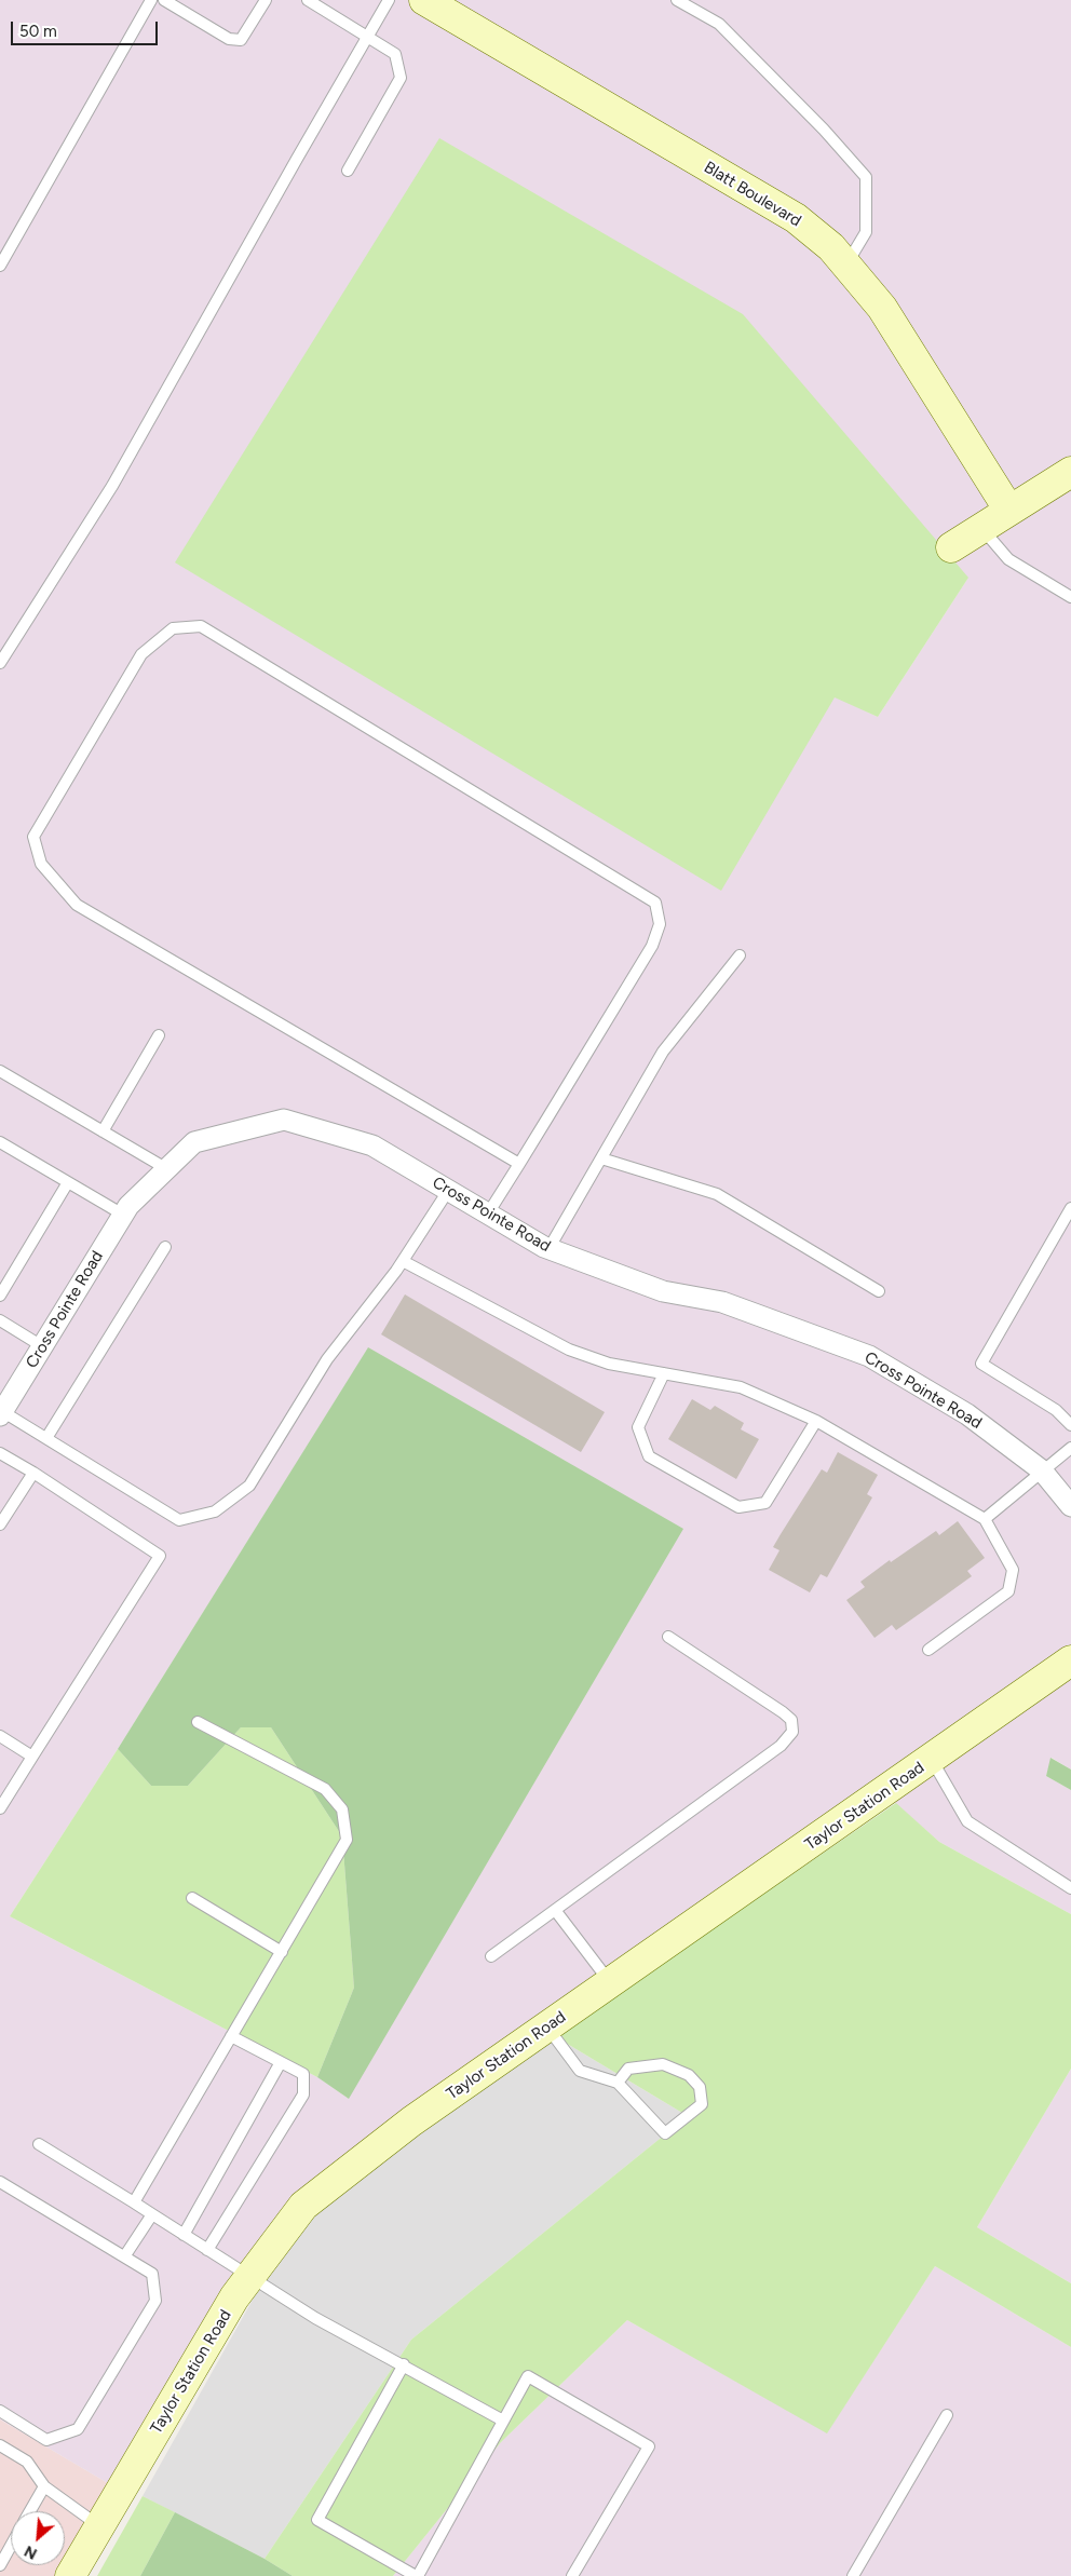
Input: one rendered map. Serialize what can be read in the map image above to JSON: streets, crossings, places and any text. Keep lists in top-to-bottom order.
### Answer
{
  "streets": {
    "main road": ["Blatt Boulevard", "Taylor Station Road"],
    "street": ["Cross Pointe Road"]
  },
  "scale_bar": "50 m",
  "north": "bottom left"
}
